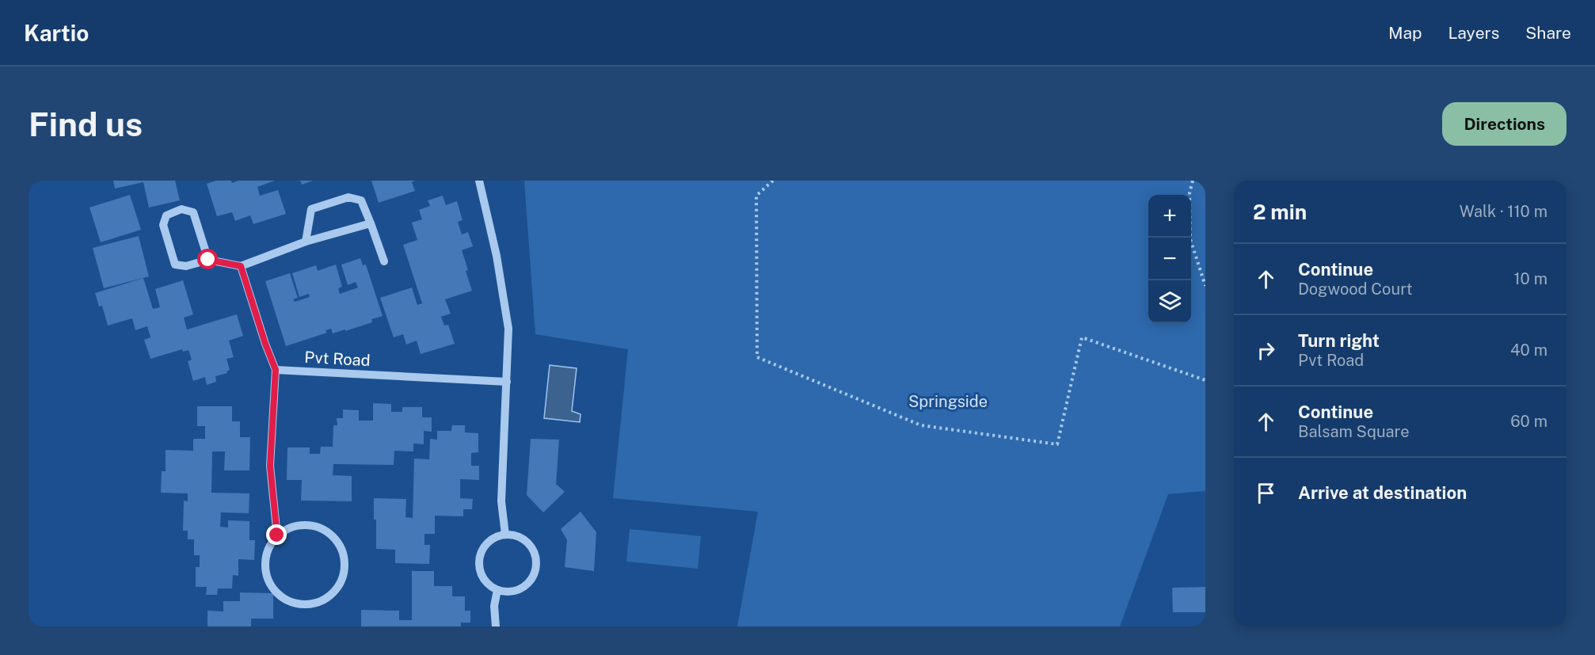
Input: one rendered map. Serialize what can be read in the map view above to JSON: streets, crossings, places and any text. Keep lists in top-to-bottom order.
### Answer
{
  "streets": {
    "lane": ["Pvt Road"]
  },
  "parks": ["Springside"],
  "page": {
    "header": "Kartio",
    "nav": ["Map", "Layers", "Share"],
    "buttons": "Directions",
    "title": "Find us",
    "heading": ["2 min", "Walk · 110 m"],
    "map_buttons": ["+", "−"],
    "list": [
      ["Continue", "Dogwood Court", "10 m"],
      ["Turn right", "Pvt Road", "40 m"],
      ["Continue", "Balsam Square", "60 m"],
      "Arrive at destination"
    ]
  }
}
